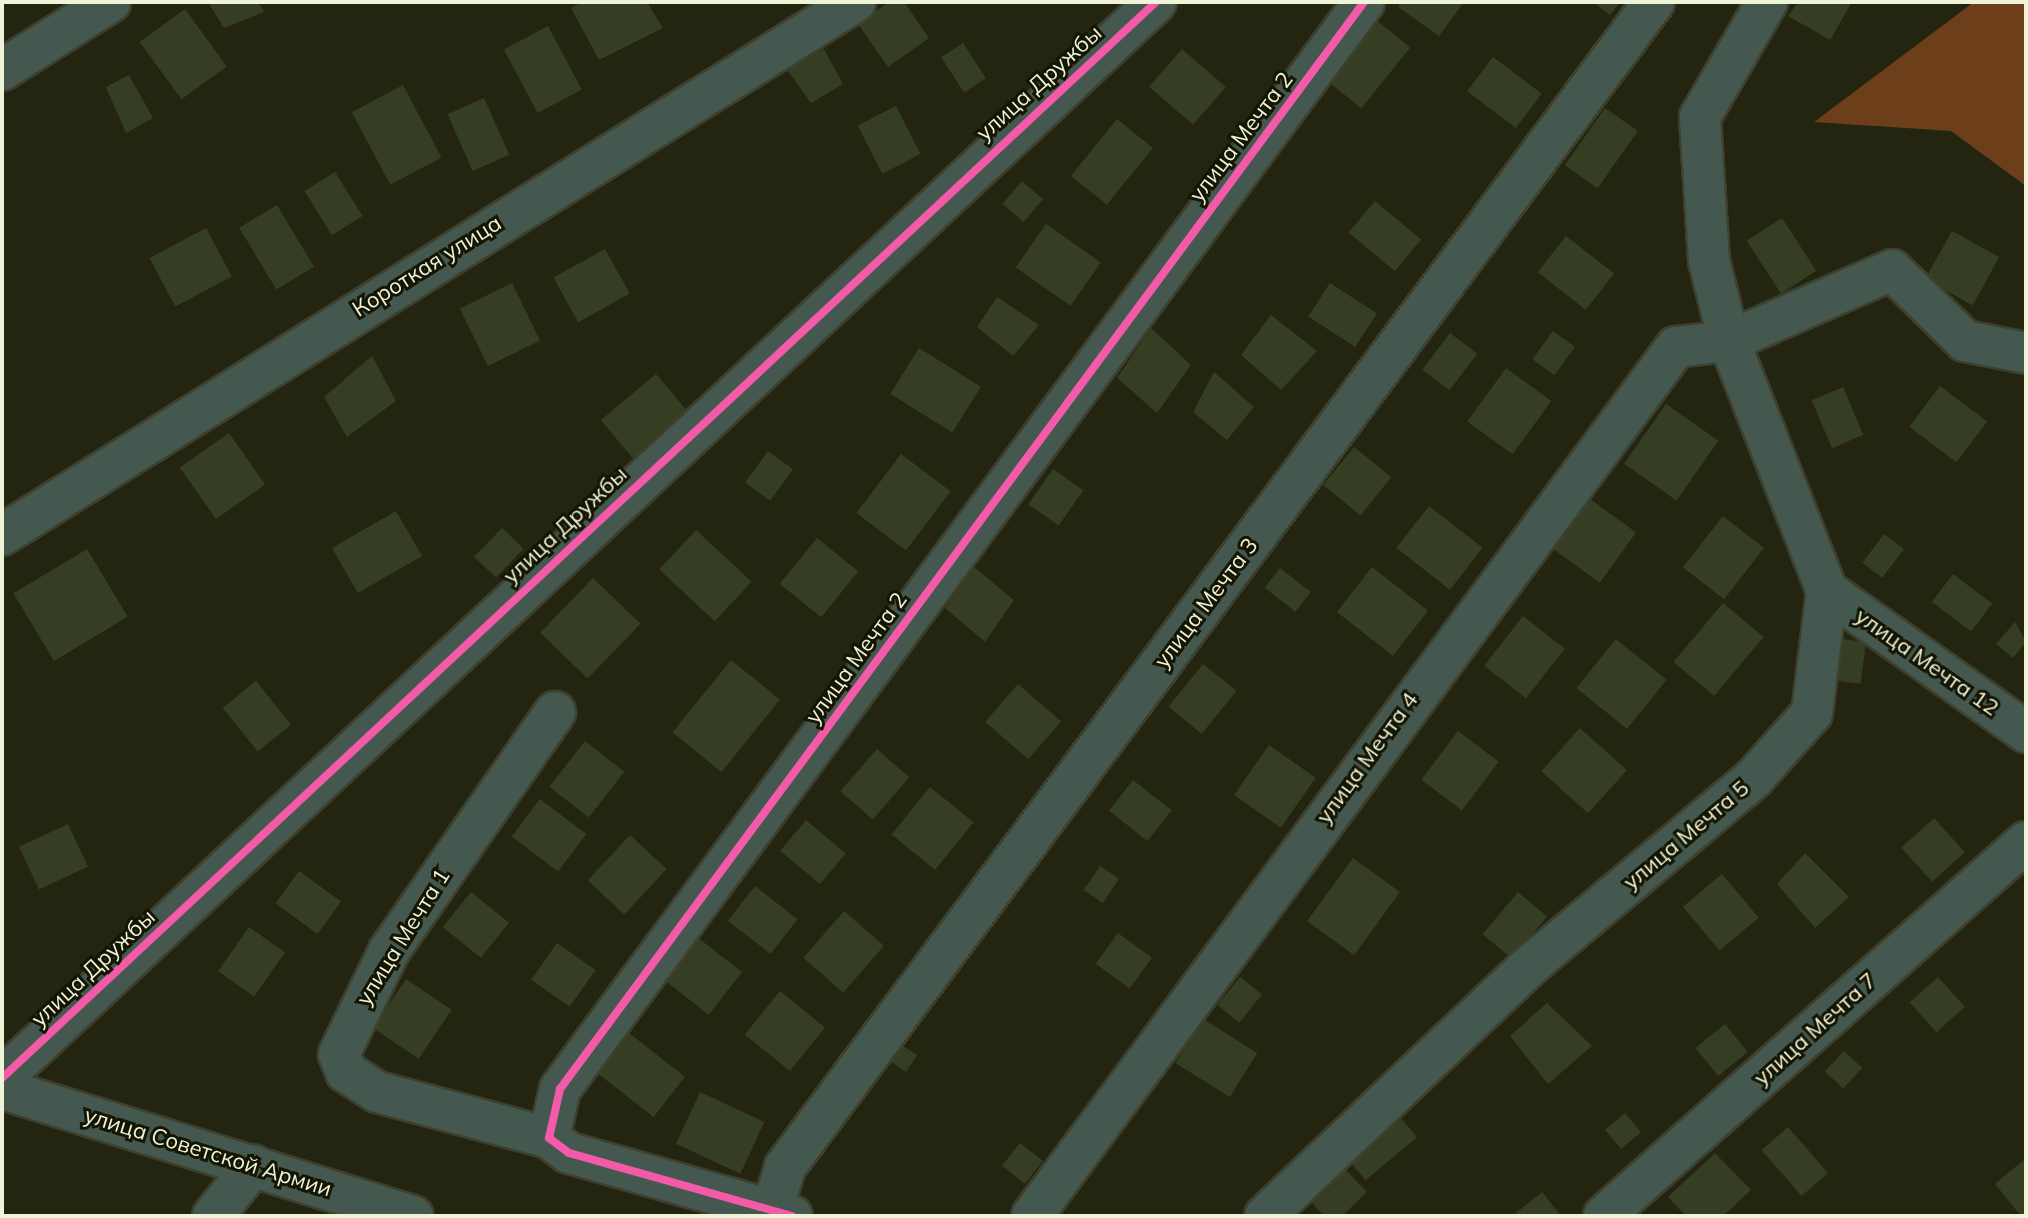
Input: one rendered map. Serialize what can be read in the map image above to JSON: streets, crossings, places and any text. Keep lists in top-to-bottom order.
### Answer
{
  "streets": {
    "street": [
      "улица Дружбы",
      "улица Мечта 2",
      "Короткая улица",
      "улица Мечта 3",
      "улица Мечта 12",
      "улица Мечта 4",
      "улица Мечта 5",
      "улица Мечта 1",
      "улица Мечта 7",
      "улица Советской Армии"
    ]
  },
  "crossings": [
    ["улица Мечта 2", "улица Мечта 1"],
    ["улица Мечта 12", "улица Мечта 5"],
    ["улица Мечта 4", "улица Мечта 5"]
  ]
}
